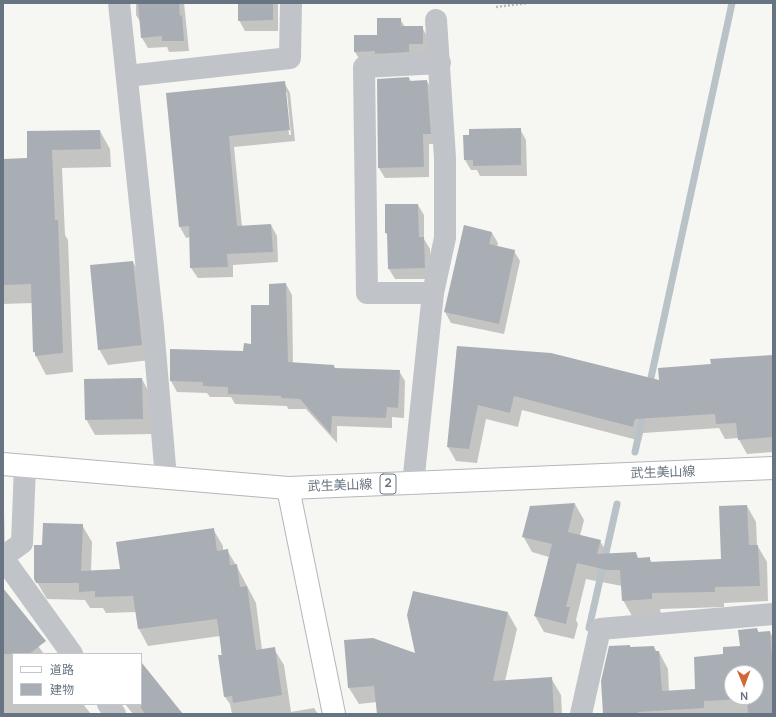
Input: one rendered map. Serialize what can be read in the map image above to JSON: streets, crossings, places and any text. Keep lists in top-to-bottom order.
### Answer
{
  "streets": {
    "main road": ["武生美山線", "2"]
  },
  "legend": ["道路", "建物"],
  "north": "bottom"
}
